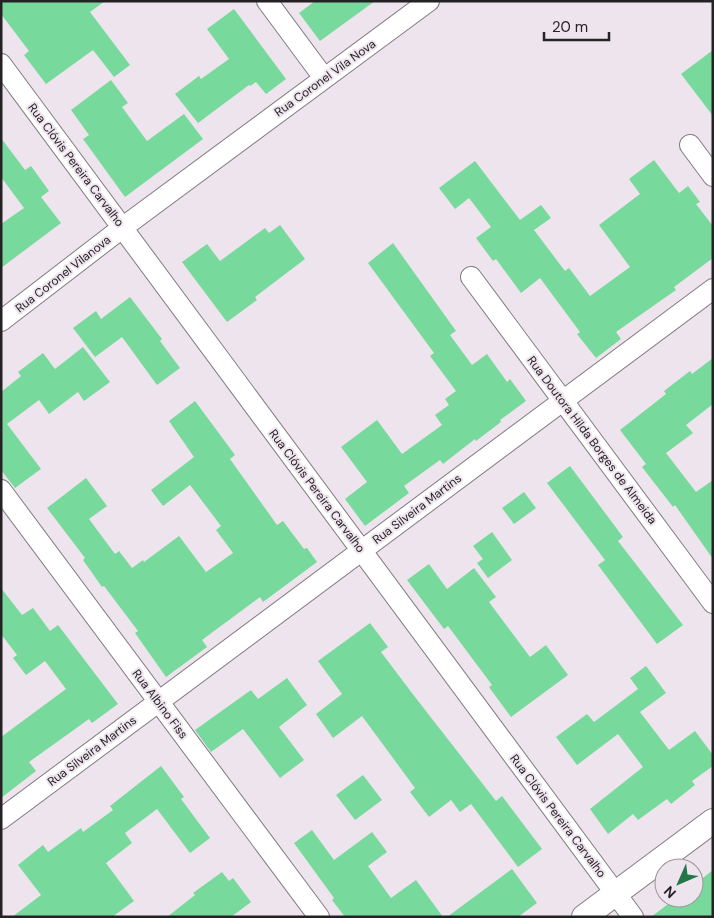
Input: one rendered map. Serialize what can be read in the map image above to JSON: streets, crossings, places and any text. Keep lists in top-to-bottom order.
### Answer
{
  "streets": {
    "street": [
      "Rua Coronel Vila Nova",
      "Rua Clóvis Pereira Carvalho",
      "Rua Coronel Vilanova",
      "Rua Doutora Hilda Borges de Almeida",
      "Rua Silveira Martins",
      "Rua Albino Fiss"
    ]
  },
  "crossings": [
    ["Rua Coronel Vila Nova", "Rua Coronel Vilanova"],
    ["Rua Clóvis Pereira Carvalho", "Rua Coronel Vilanova"],
    ["Rua Clóvis Pereira Carvalho", "Rua Silveira Martins"],
    ["Rua Doutora Hilda Borges de Almeida", "Rua Silveira Martins"],
    ["Rua Silveira Martins", "Rua Albino Fiss"]
  ],
  "scale_bar": "20 m",
  "north": "bottom left"
}
